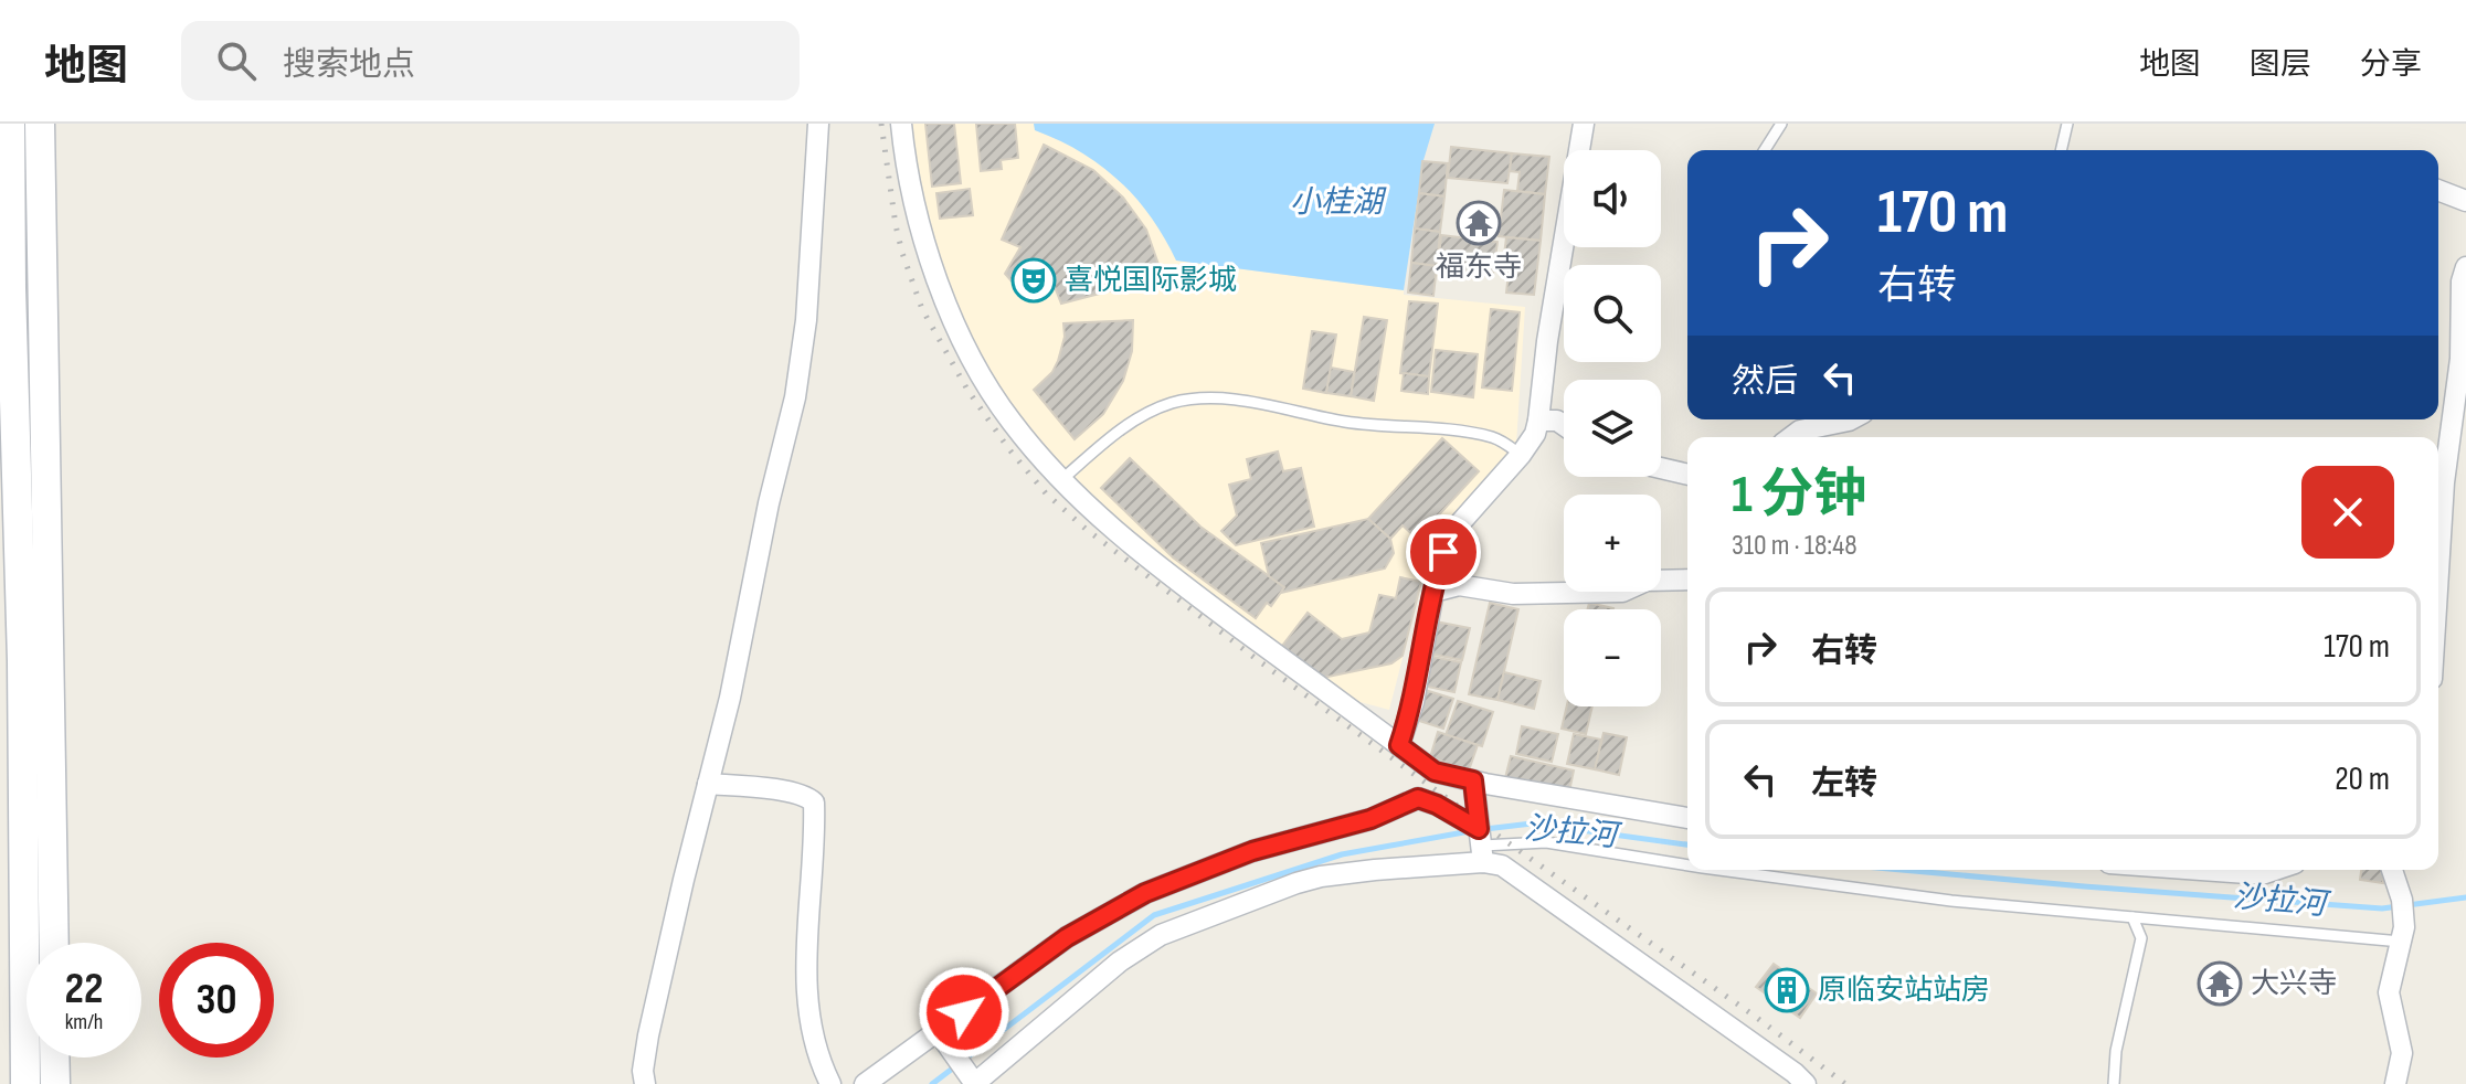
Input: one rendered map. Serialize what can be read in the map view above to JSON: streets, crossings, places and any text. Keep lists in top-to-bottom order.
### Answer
{
  "water": ["小桂湖", "沙拉河"],
  "places": {
    "temple": ["福东寺", "大兴寺"],
    "theatre": ["喜悦国际影城"],
    "building": ["原临安站站房"]
  },
  "page": {
    "header": "地图",
    "search": "搜索地点",
    "nav": ["地图", "图层", "分享"],
    "map_buttons": ["+", "−"],
    "turn": ["170 m", "右转"],
    "then": "然后",
    "heading": ["1 分钟", "310 m · 18:48"],
    "list": [
      {
        "name": "右转",
        "value": "170 m"
      },
      {
        "name": "左转",
        "value": "20 m"
      }
    ],
    "speed": "22 km/h",
    "limit": "30"
  }
}
